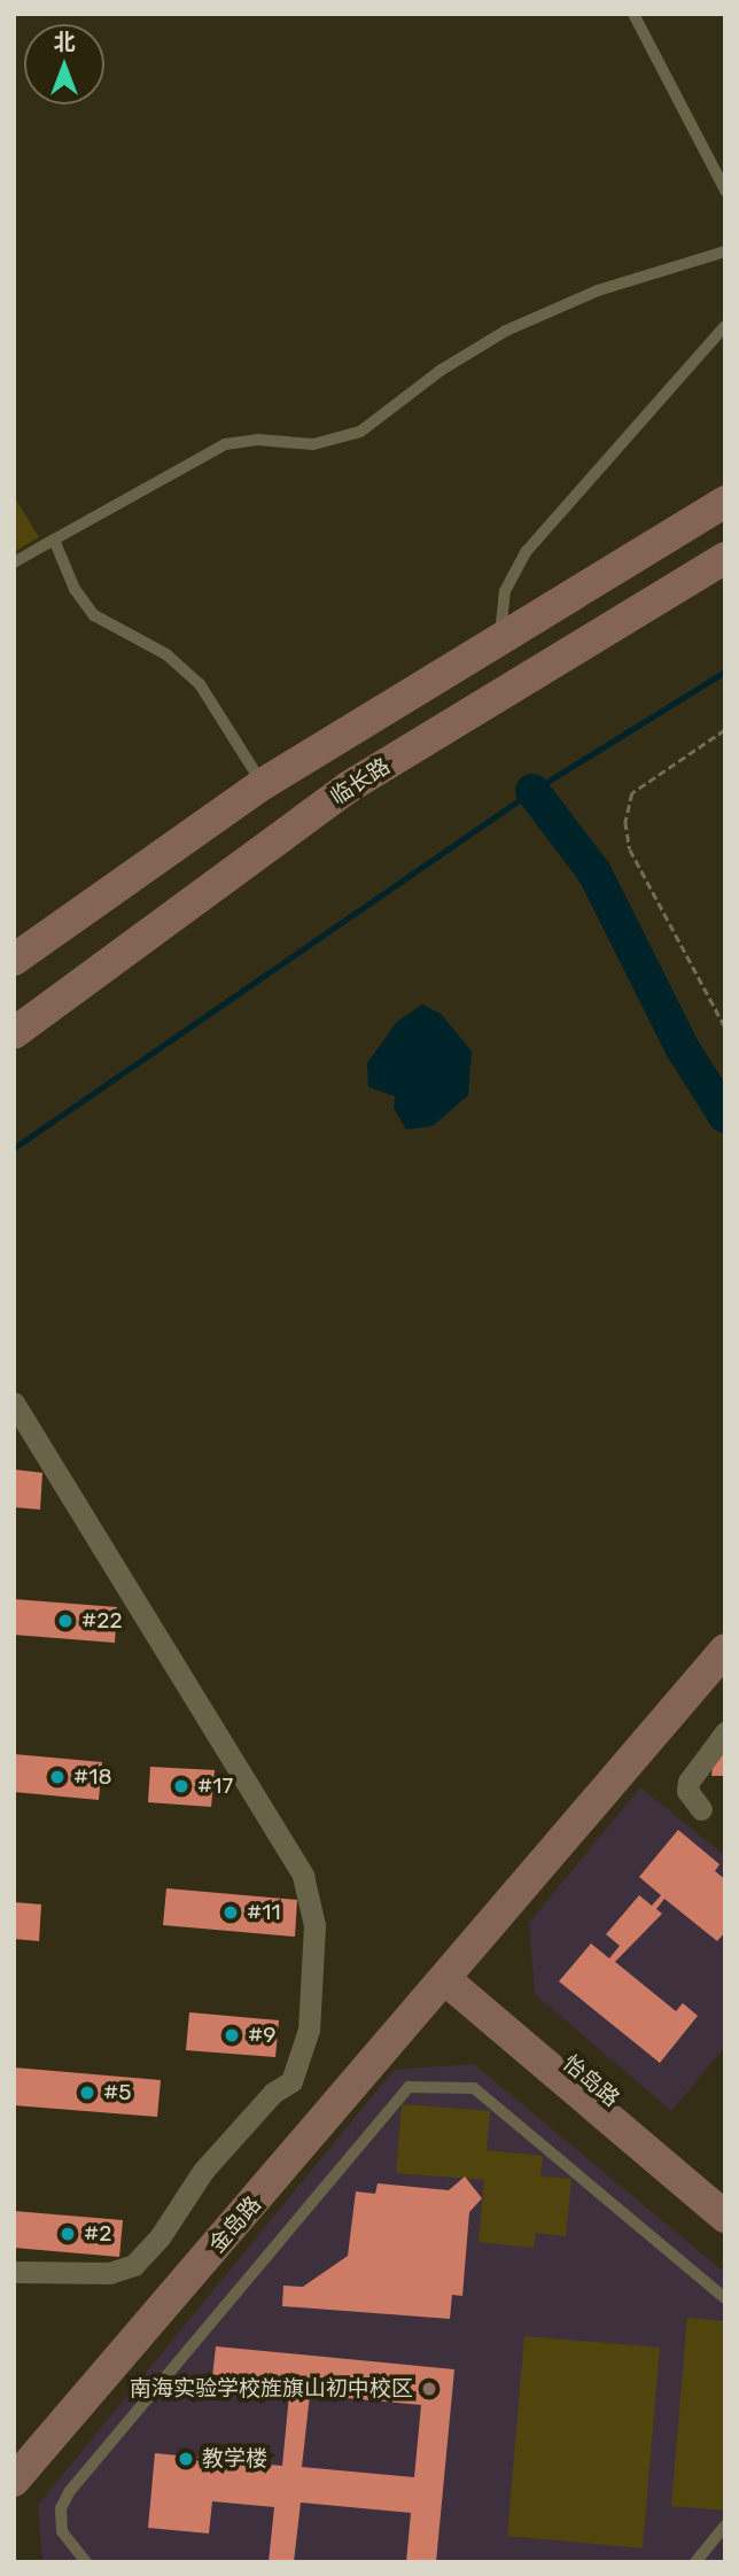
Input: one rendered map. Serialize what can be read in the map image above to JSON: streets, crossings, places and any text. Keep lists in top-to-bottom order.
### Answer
{
  "streets": {
    "street": ["临长路", "怡岛路", "金岛路"]
  },
  "crossings": [
    ["怡岛路", "金岛路"]
  ],
  "places": [
    "#22",
    "#18",
    "#17",
    "#11",
    "#9",
    "#5",
    "#2",
    "南海实验学校旌旗山初中校区",
    "教学楼"
  ],
  "north": "top"
}
